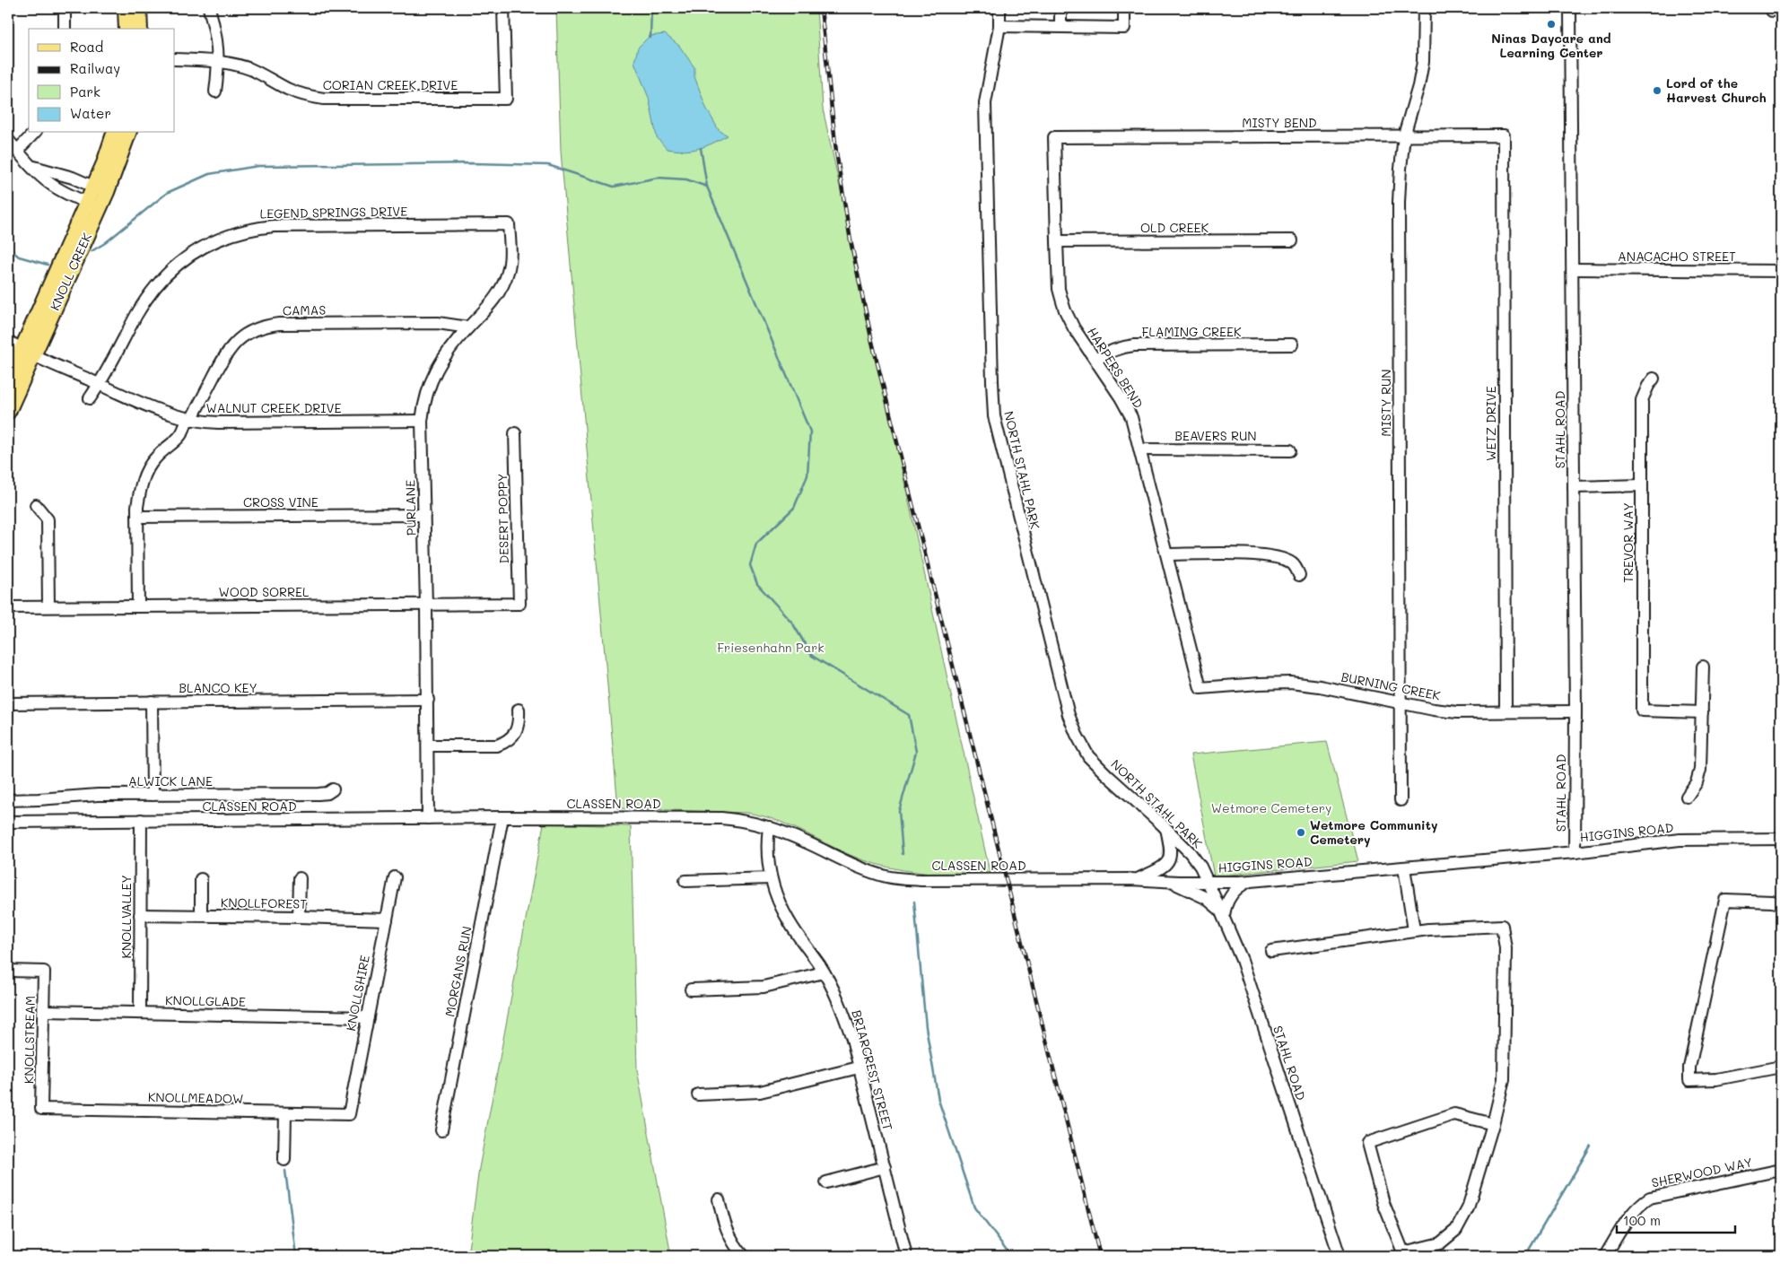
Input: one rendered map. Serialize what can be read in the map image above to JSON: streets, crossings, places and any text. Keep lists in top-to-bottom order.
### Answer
{
  "streets": {
    "main road": ["KNOLL CREEK"],
    "street": [
      "CORIAN CREEK DRIVE",
      "MISTY BEND",
      "LEGEND SPRINGS DRIVE",
      "OLD CREEK",
      "ANACACHO STREET",
      "CAMAS",
      "FLAMING CREEK",
      "HARPERS BEND",
      "MISTY RUN",
      "WALNUT CREEK DRIVE",
      "WETZ DRIVE",
      "STAHL ROAD",
      "BEAVERS RUN",
      "NORTH STAHL PARK",
      "CROSS VINE",
      "PURLANE",
      "DESERT POPPY",
      "TREVOR WAY",
      "WOOD SORREL",
      "BURNING CREEK",
      "BLANCO KEY",
      "ALWICK LANE",
      "CLASSEN ROAD",
      "HIGGINS ROAD",
      "KNOLLFOREST",
      "KNOLLVALLEY",
      "MORGANS RUN",
      "KNOLLSHIRE",
      "KNOLLGLADE",
      "KNOLLSTREAM",
      "BRIARCREST STREET",
      "KNOLLMEADOW",
      "SHERWOOD WAY"
    ]
  },
  "crossings": [
    ["MISTY BEND", "HARPERS BEND"],
    ["MISTY BEND", "MISTY RUN"],
    ["MISTY BEND", "WETZ DRIVE"],
    ["LEGEND SPRINGS DRIVE", "WALNUT CREEK DRIVE"],
    ["LEGEND SPRINGS DRIVE", "PURLANE"],
    ["OLD CREEK", "HARPERS BEND"],
    ["ANACACHO STREET", "STAHL ROAD"],
    ["KNOLL CREEK", "WALNUT CREEK DRIVE"],
    ["CAMAS", "WALNUT CREEK DRIVE"],
    ["CAMAS", "CROSS VINE"],
    ["CAMAS", "PURLANE"],
    ["CAMAS", "WOOD SORREL"],
    ["FLAMING CREEK", "HARPERS BEND"],
    ["HARPERS BEND", "BEAVERS RUN"],
    ["HARPERS BEND", "BURNING CREEK"],
    ["MISTY RUN", "BURNING CREEK"],
    ["WALNUT CREEK DRIVE", "PURLANE"],
    ["WETZ DRIVE", "BURNING CREEK"],
    ["STAHL ROAD", "NORTH STAHL PARK"],
    ["STAHL ROAD", "BURNING CREEK"],
    ["STAHL ROAD", "CLASSEN ROAD"],
    ["STAHL ROAD", "HIGGINS ROAD"],
    ["NORTH STAHL PARK", "CLASSEN ROAD"],
    ["NORTH STAHL PARK", "HIGGINS ROAD"],
    ["CROSS VINE", "PURLANE"],
    ["PURLANE", "WOOD SORREL"],
    ["PURLANE", "BLANCO KEY"],
    ["PURLANE", "CLASSEN ROAD"],
    ["DESERT POPPY", "WOOD SORREL"],
    ["CLASSEN ROAD", "HIGGINS ROAD"],
    ["CLASSEN ROAD", "KNOLLVALLEY"],
    ["CLASSEN ROAD", "MORGANS RUN"],
    ["CLASSEN ROAD", "BRIARCREST STREET"],
    ["KNOLLFOREST", "KNOLLVALLEY"],
    ["KNOLLFOREST", "KNOLLSHIRE"],
    ["KNOLLVALLEY", "KNOLLGLADE"],
    ["KNOLLSHIRE", "KNOLLGLADE"],
    ["KNOLLSHIRE", "KNOLLMEADOW"],
    ["KNOLLGLADE", "KNOLLSTREAM"],
    ["KNOLLSTREAM", "KNOLLMEADOW"]
  ],
  "parks": ["Friesenhahn Park", "Wetmore Cemetery"],
  "places": ["Ninas Daycare and Learning Center", "Lord of the Harvest Church", "Wetmore Community Cemetery"],
  "legend": [
    "Road",
    "Railway",
    "Park",
    "Water"
  ],
  "scale_bar": "100 m"
}
